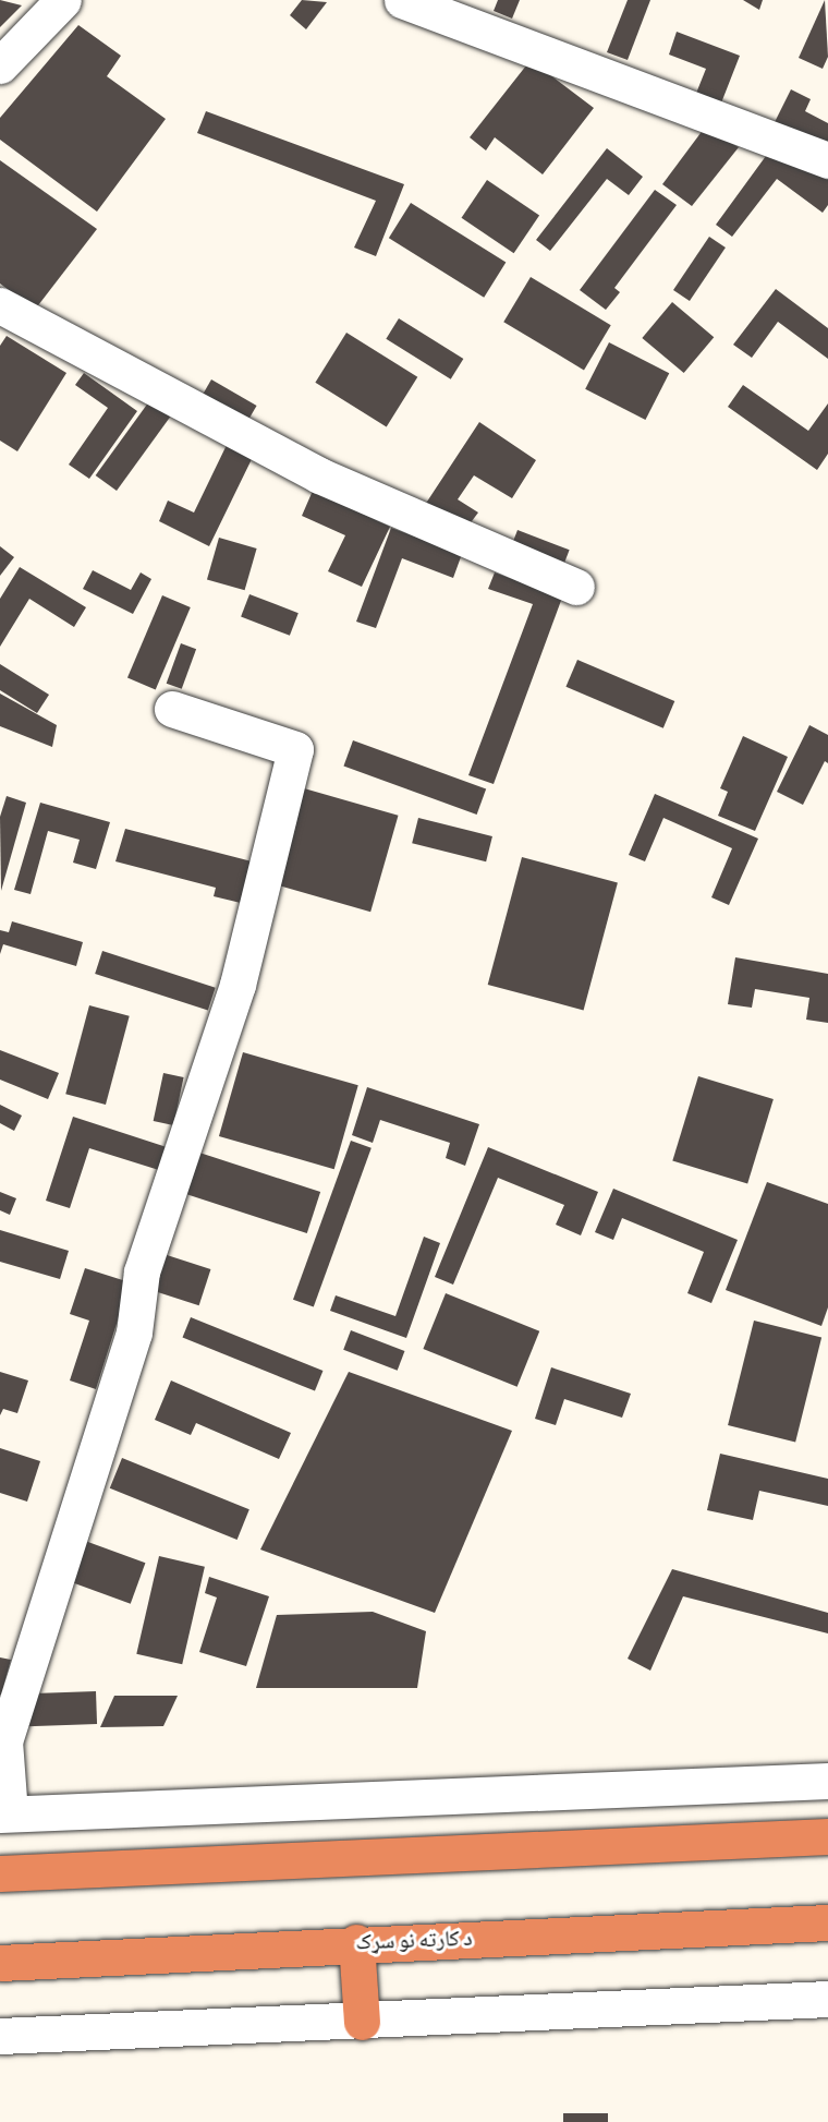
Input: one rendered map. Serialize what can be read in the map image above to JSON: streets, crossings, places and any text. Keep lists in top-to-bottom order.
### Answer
{
  "streets": {
    "highway": ["د کارته نو سړک"]
  }
}
